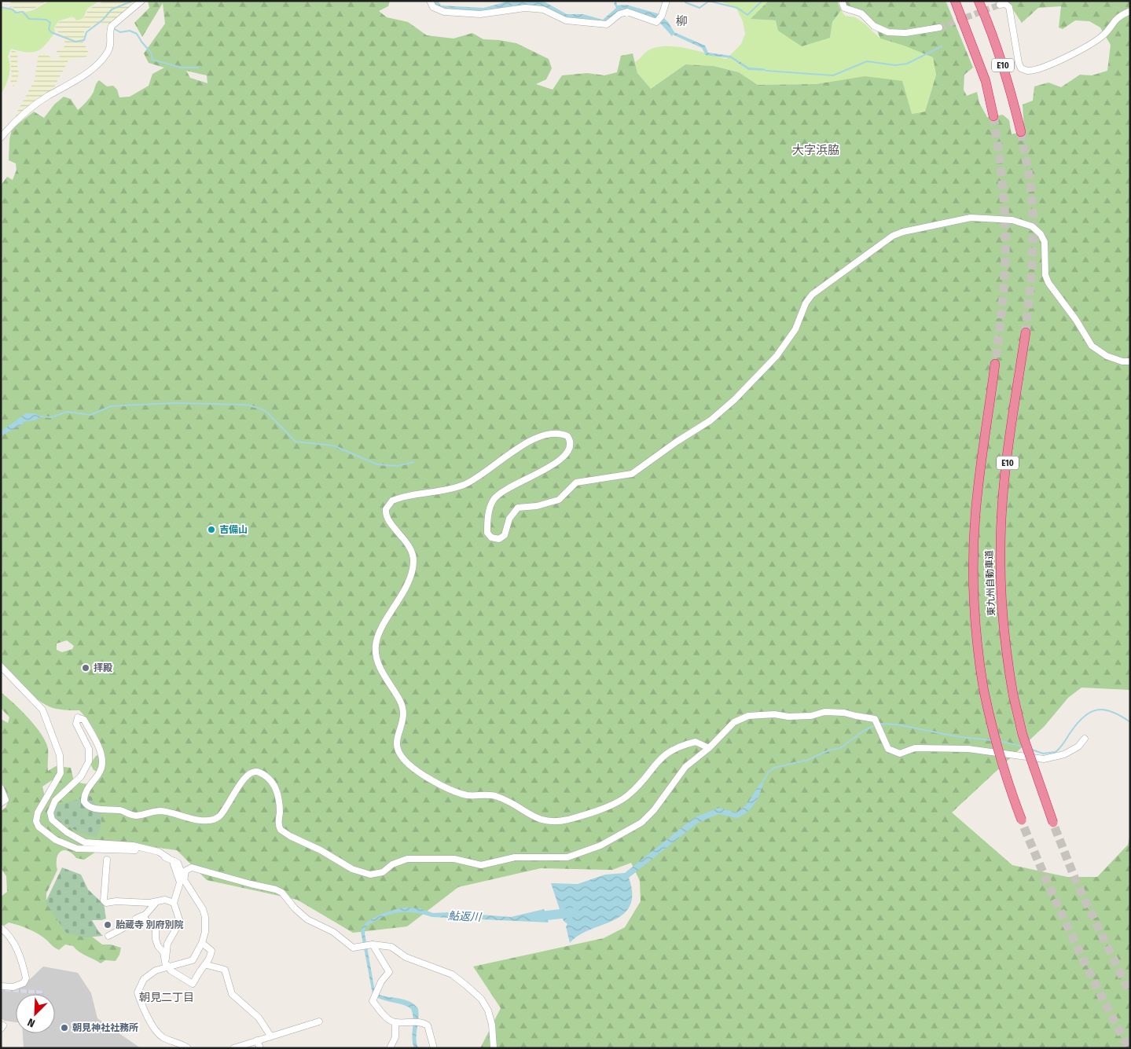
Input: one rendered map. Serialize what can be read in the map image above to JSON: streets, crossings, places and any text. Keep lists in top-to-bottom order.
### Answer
{
  "streets": {
    "highway": ["E10", "東九州自動車道"]
  },
  "districts": ["柳", "大字浜脇", "朝見二丁目"],
  "water": ["鮎返川"],
  "places": [
    "吉備山",
    "拝殿",
    "胎蔵寺 別府別院",
    "朝見神社社務所"
  ],
  "north": "bottom left"
}
